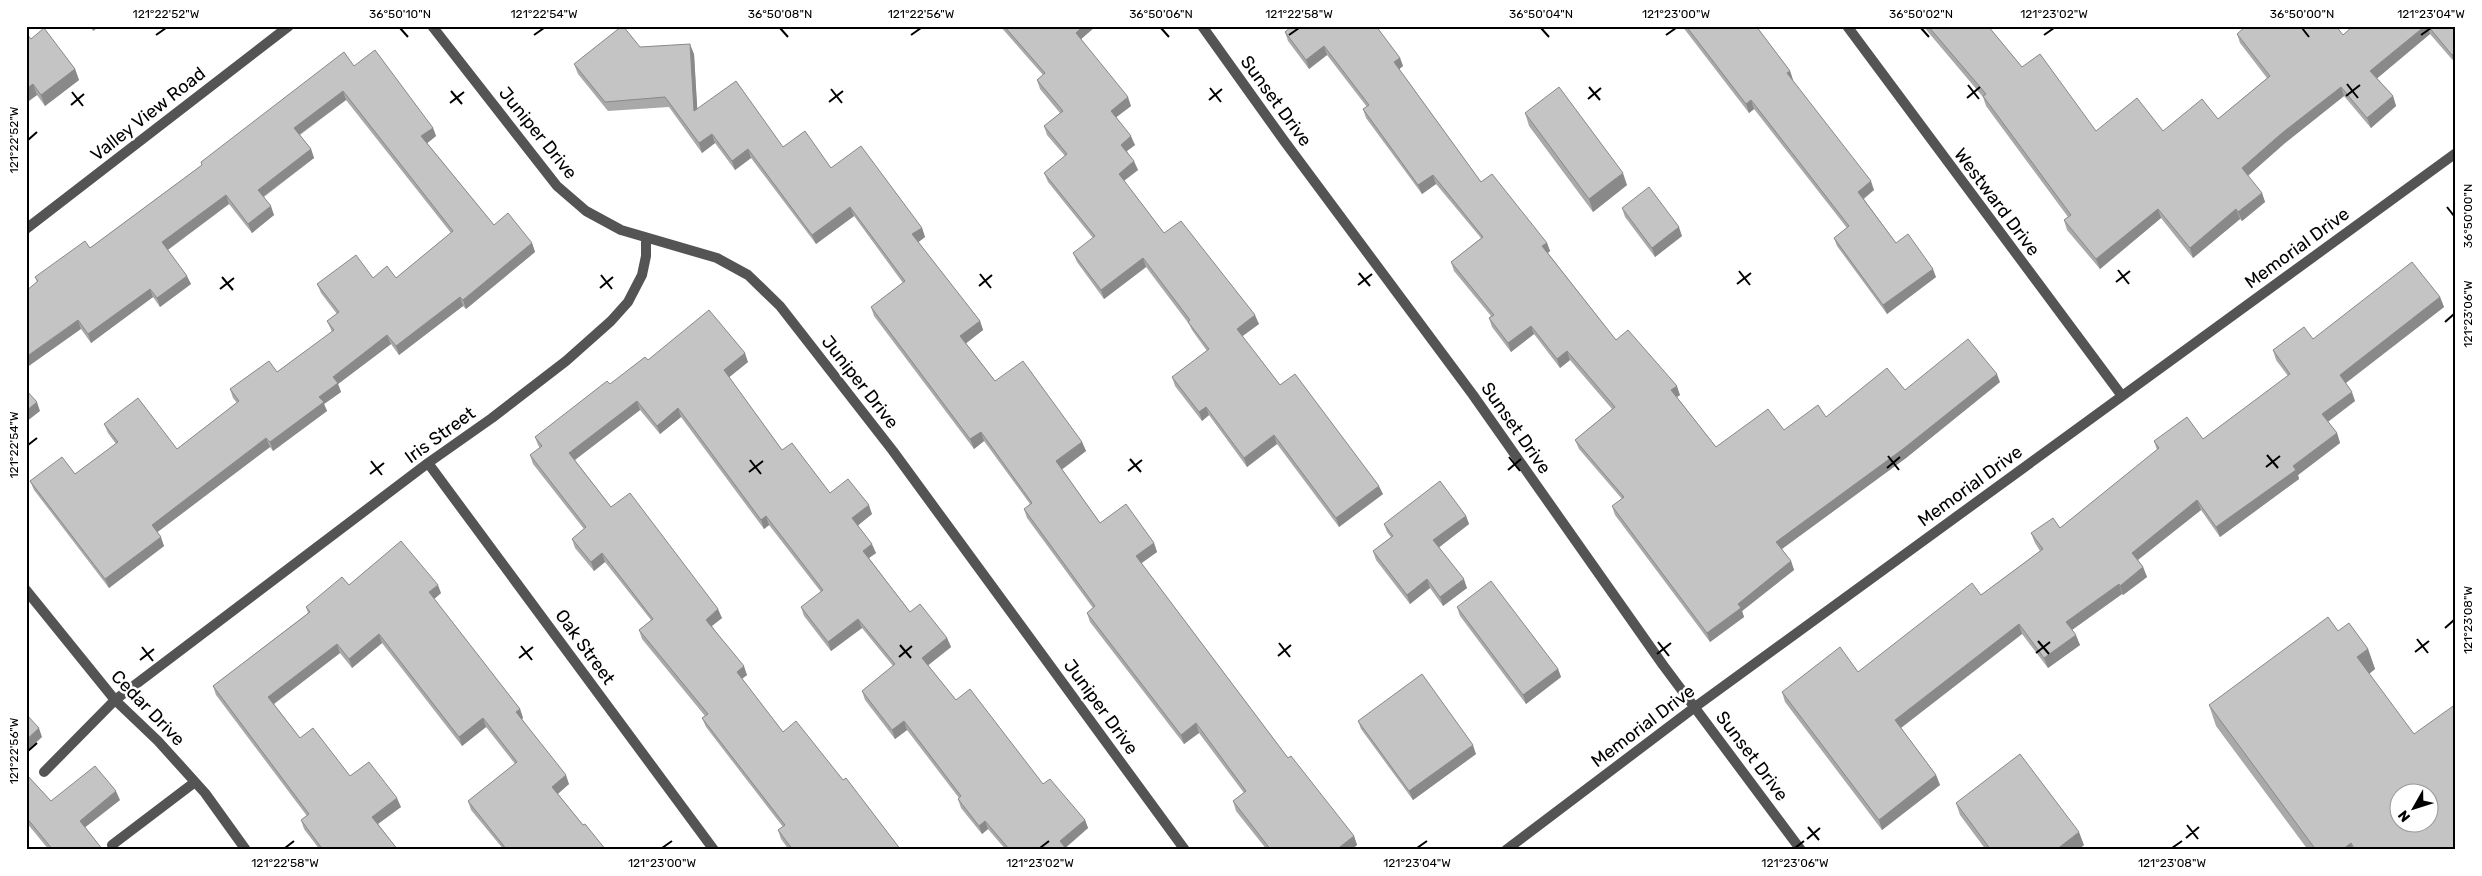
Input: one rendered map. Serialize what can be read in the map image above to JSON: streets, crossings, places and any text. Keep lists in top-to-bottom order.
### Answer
{
  "streets": {
    "street": [
      "Sunset Drive",
      "Valley View Road",
      "Juniper Drive",
      "Westward Drive",
      "Memorial Drive",
      "Iris Street",
      "Oak Street",
      "Cedar Drive"
    ]
  },
  "crossings": [
    ["Sunset Drive", "Memorial Drive"],
    ["Juniper Drive", "Iris Street"],
    ["Westward Drive", "Memorial Drive"],
    ["Iris Street", "Oak Street"],
    ["Iris Street", "Cedar Drive"]
  ],
  "north": "bottom left",
  "coordinates": [
    "121°22'52\"W",
    "36°50'10\"N",
    "121°22'54\"W",
    "36°50'08\"N",
    "121°22'56\"W",
    "36°50'06\"N",
    "121°22'58\"W",
    "36°50'04\"N",
    "121°23'00\"W",
    "36°50'02\"N",
    "121°23'02\"W",
    "36°50'00\"N",
    "121°23'04\"W",
    "121°23'06\"W",
    "121°23'08\"W"
  ]
}
